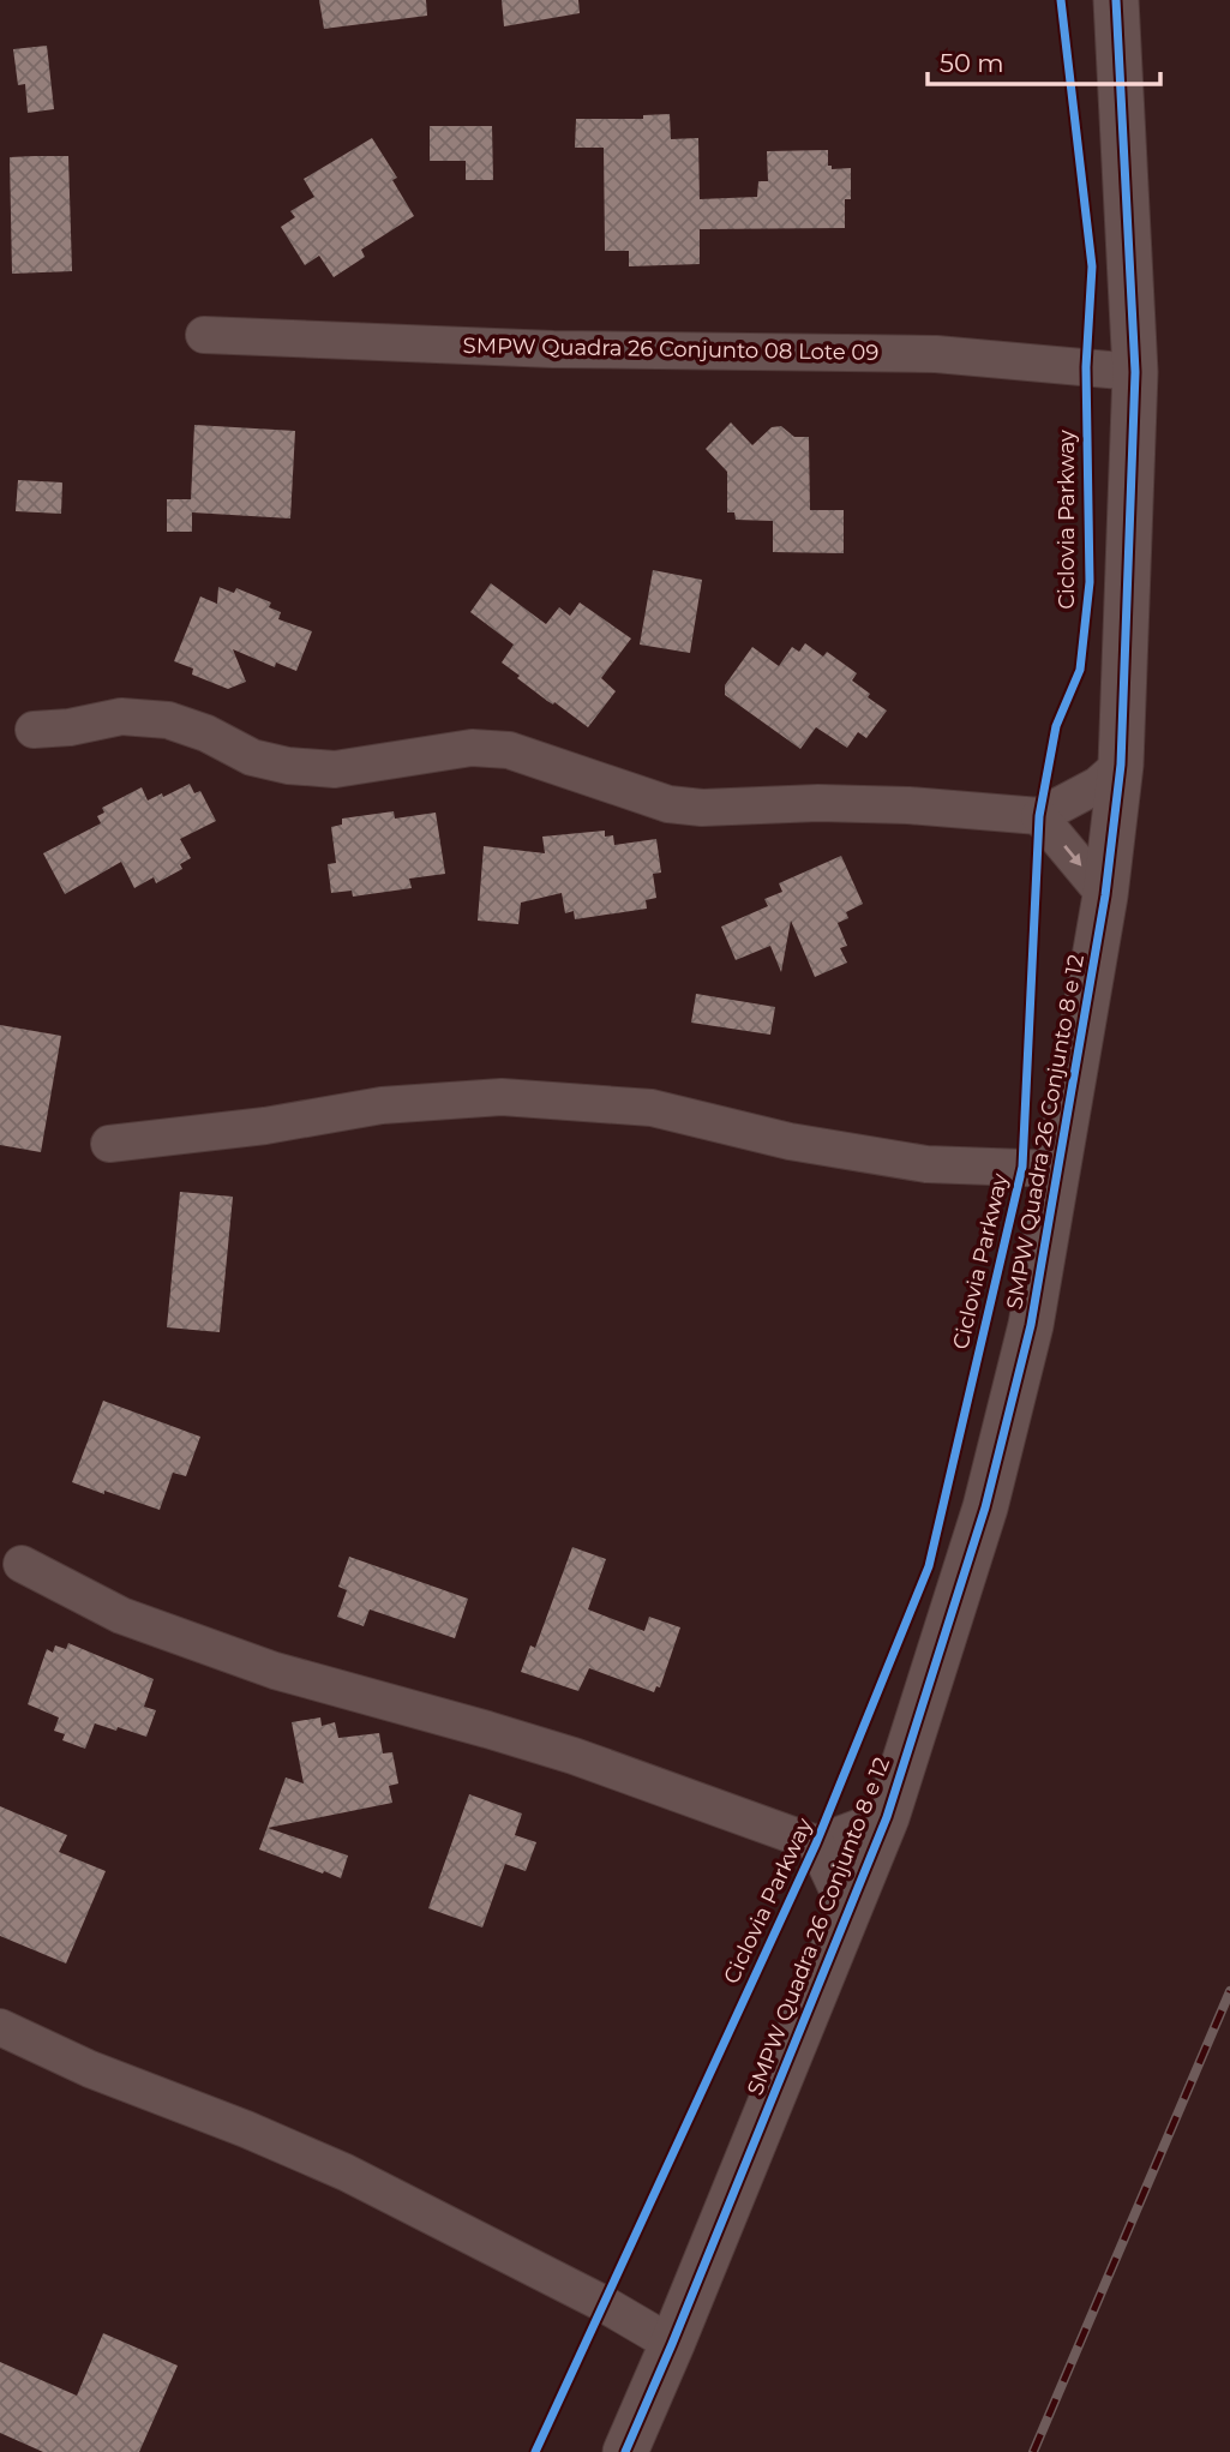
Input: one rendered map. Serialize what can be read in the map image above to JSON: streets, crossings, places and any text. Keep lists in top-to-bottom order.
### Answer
{
  "streets": {
    "street": ["SMPW Quadra 26 Conjunto 08 Lote 09", "SMPW Quadra 26 Conjunto 8 e 12"],
    "cycle path": ["Ciclovia Parkway"]
  },
  "crossings": [
    ["SMPW Quadra 26 Conjunto 08 Lote 09", "SMPW Quadra 26 Conjunto 8 e 12"]
  ],
  "scale_bar": "50 m"
}
